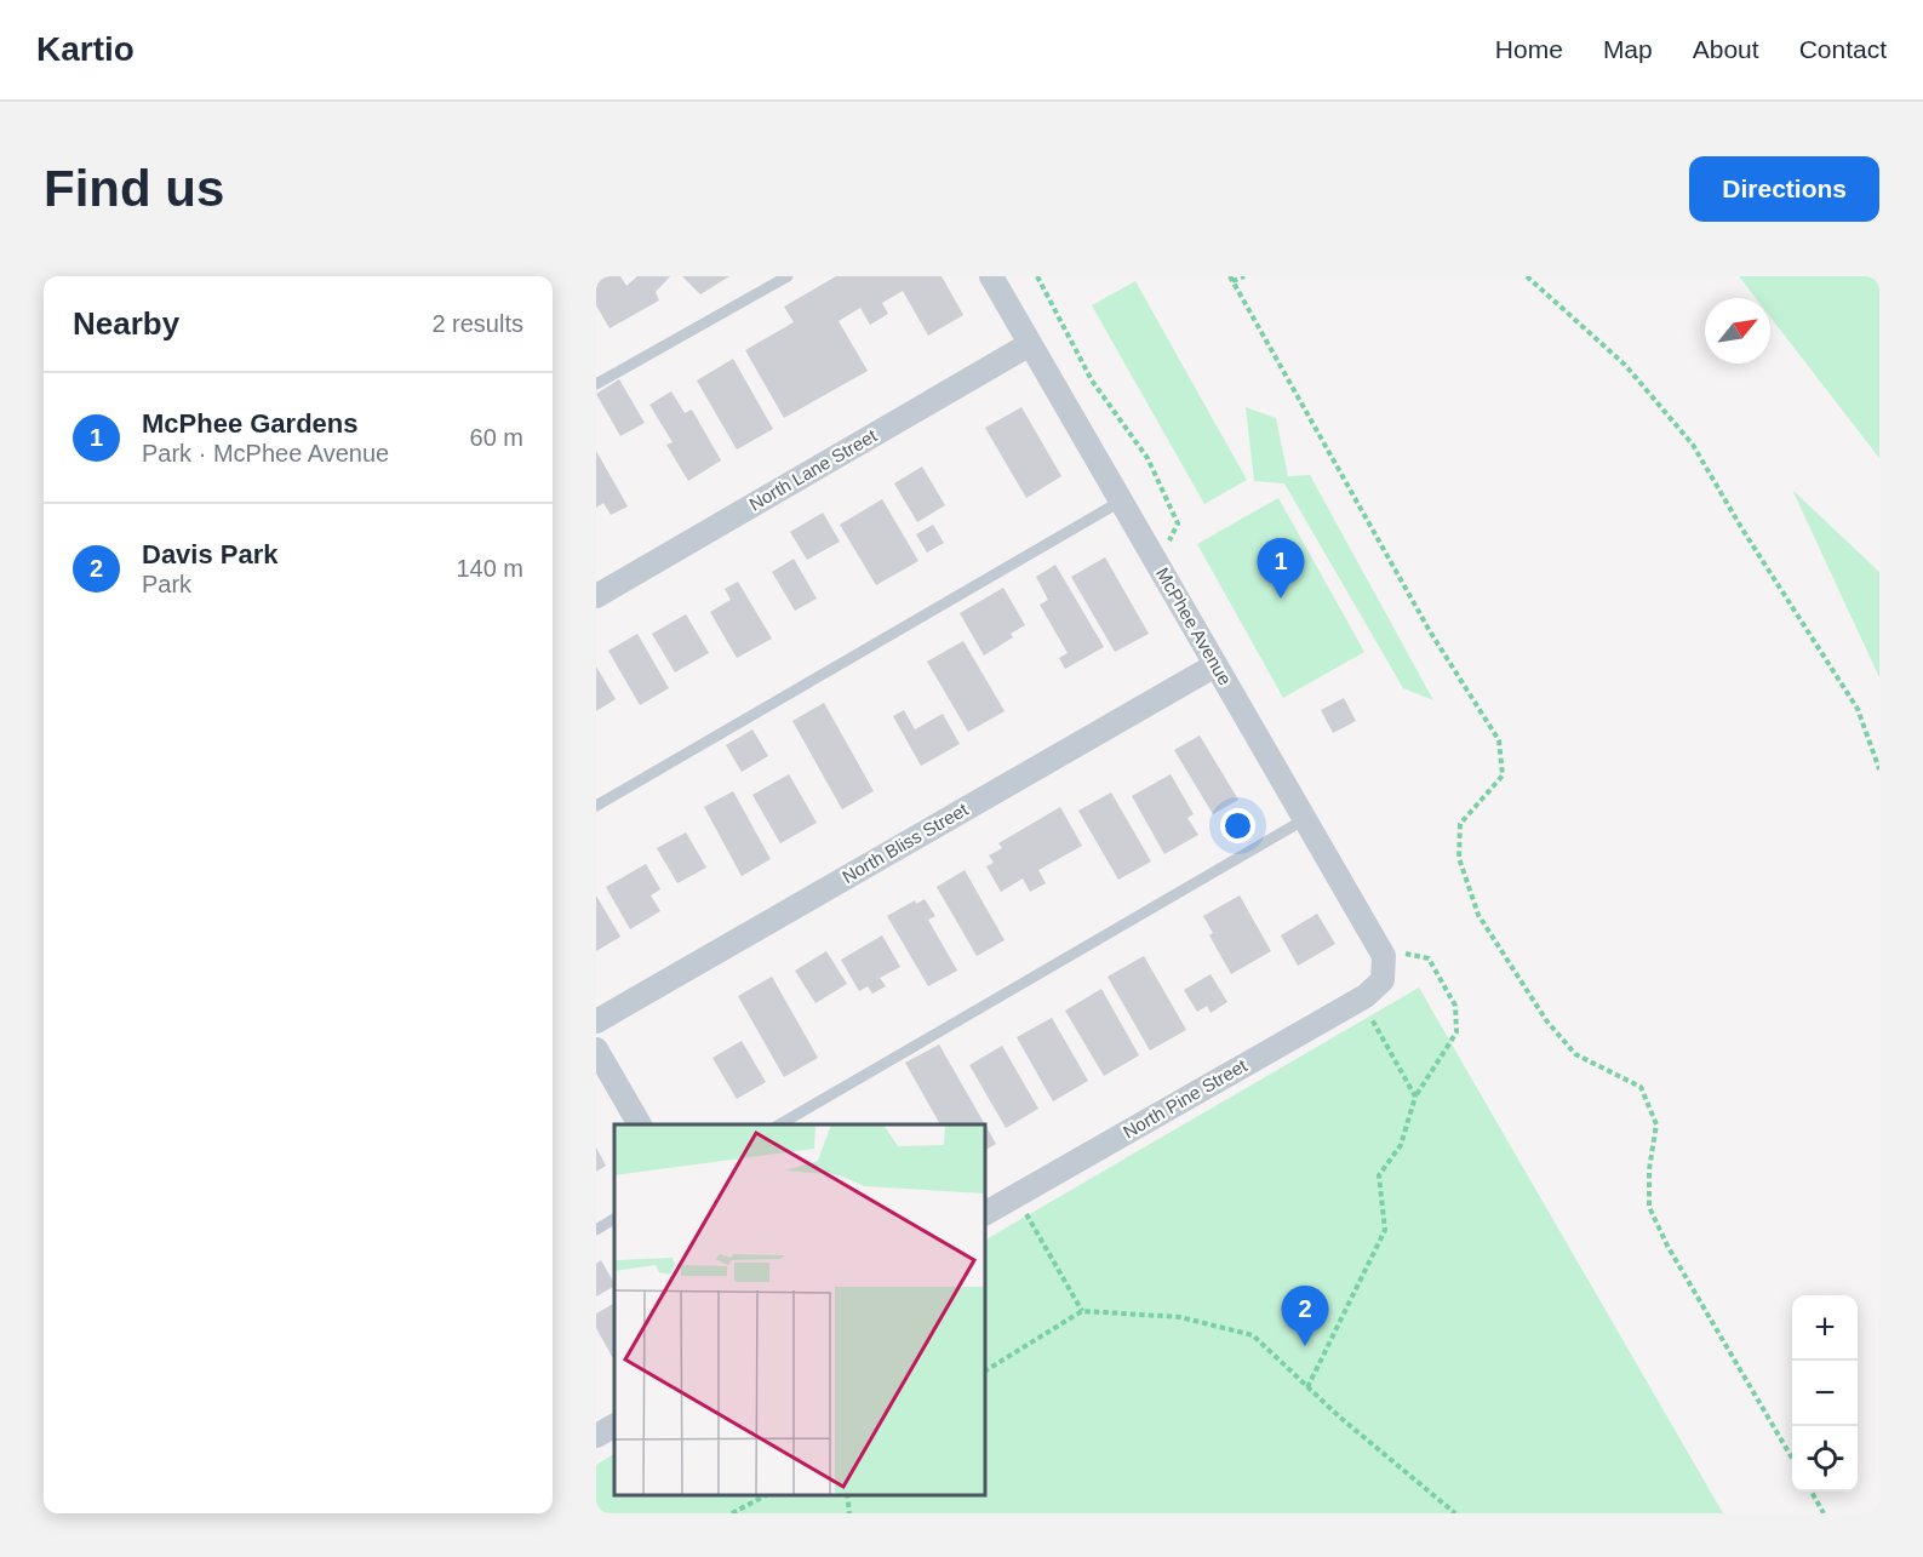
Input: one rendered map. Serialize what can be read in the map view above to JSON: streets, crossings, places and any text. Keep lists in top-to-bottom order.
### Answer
{
  "streets": {
    "street": [
      "North Lane Street",
      "McPhee Avenue",
      "North Bliss Street",
      "North Pine Street"
    ]
  },
  "crossings": [
    ["North Lane Street", "McPhee Avenue"],
    ["McPhee Avenue", "North Bliss Street"],
    ["McPhee Avenue", "North Pine Street"]
  ],
  "north": "top right",
  "page": {
    "header": "Kartio",
    "nav": [
      "Home",
      "Map",
      "About",
      "Contact"
    ],
    "buttons": "Directions",
    "title": "Find us",
    "heading": ["Nearby", "2 results"],
    "list": [
      {
        "mark": "1",
        "name": "McPhee Gardens",
        "note": "Park · McPhee Avenue",
        "value": "60 m"
      },
      {
        "mark": "2",
        "name": "Davis Park",
        "note": "Park",
        "value": "140 m"
      }
    ],
    "pins": ["1", "2"],
    "map_buttons": ["+", "−"]
  }
}
